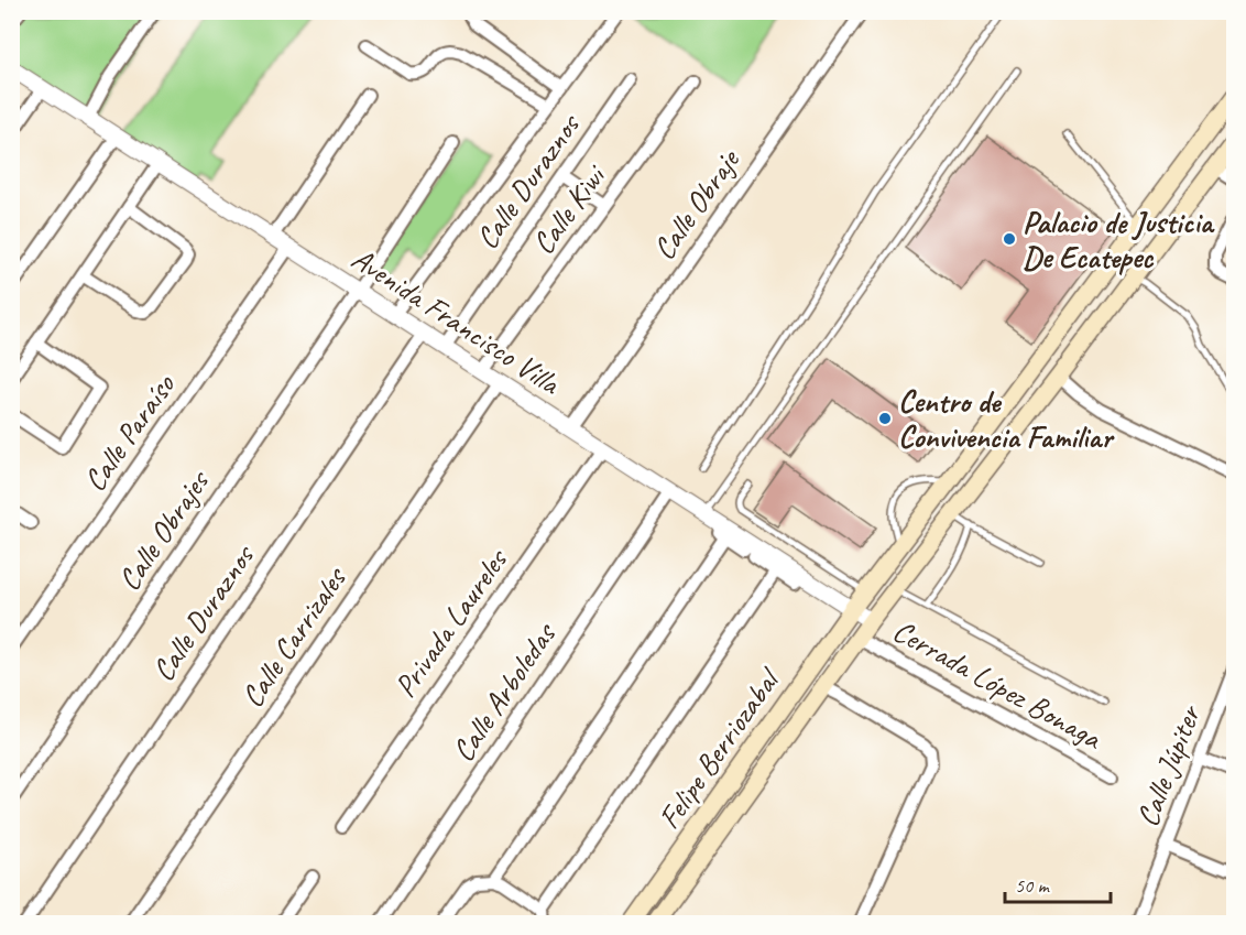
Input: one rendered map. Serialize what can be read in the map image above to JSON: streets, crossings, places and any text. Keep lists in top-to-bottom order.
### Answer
{
  "streets": {
    "main road": ["Felipe Berriozabal"],
    "street": [
      "Calle Duraznos",
      "Calle Obraje",
      "Calle Kiwi",
      "Avenida Francisco Villa",
      "Calle Paraíso",
      "Calle Obrajes",
      "Privada Laureles",
      "Calle Carrizales",
      "Cerrada López Bonaga",
      "Calle Arboledas",
      "Calle Júpiter"
    ]
  },
  "crossings": [
    ["Calle Duraznos", "Avenida Francisco Villa"],
    ["Calle Obraje", "Avenida Francisco Villa"],
    ["Calle Kiwi", "Avenida Francisco Villa"],
    ["Avenida Francisco Villa", "Calle Paraíso"],
    ["Avenida Francisco Villa", "Calle Obrajes"],
    ["Avenida Francisco Villa", "Privada Laureles"],
    ["Avenida Francisco Villa", "Calle Carrizales"],
    ["Avenida Francisco Villa", "Calle Arboledas"],
    ["Avenida Francisco Villa", "Felipe Berriozabal"],
    ["Cerrada López Bonaga", "Felipe Berriozabal"]
  ],
  "places": ["Palacio de Justicia De Ecatepec", "Centro de Convivencia Familiar"],
  "scale_bar": "50 m"
}
